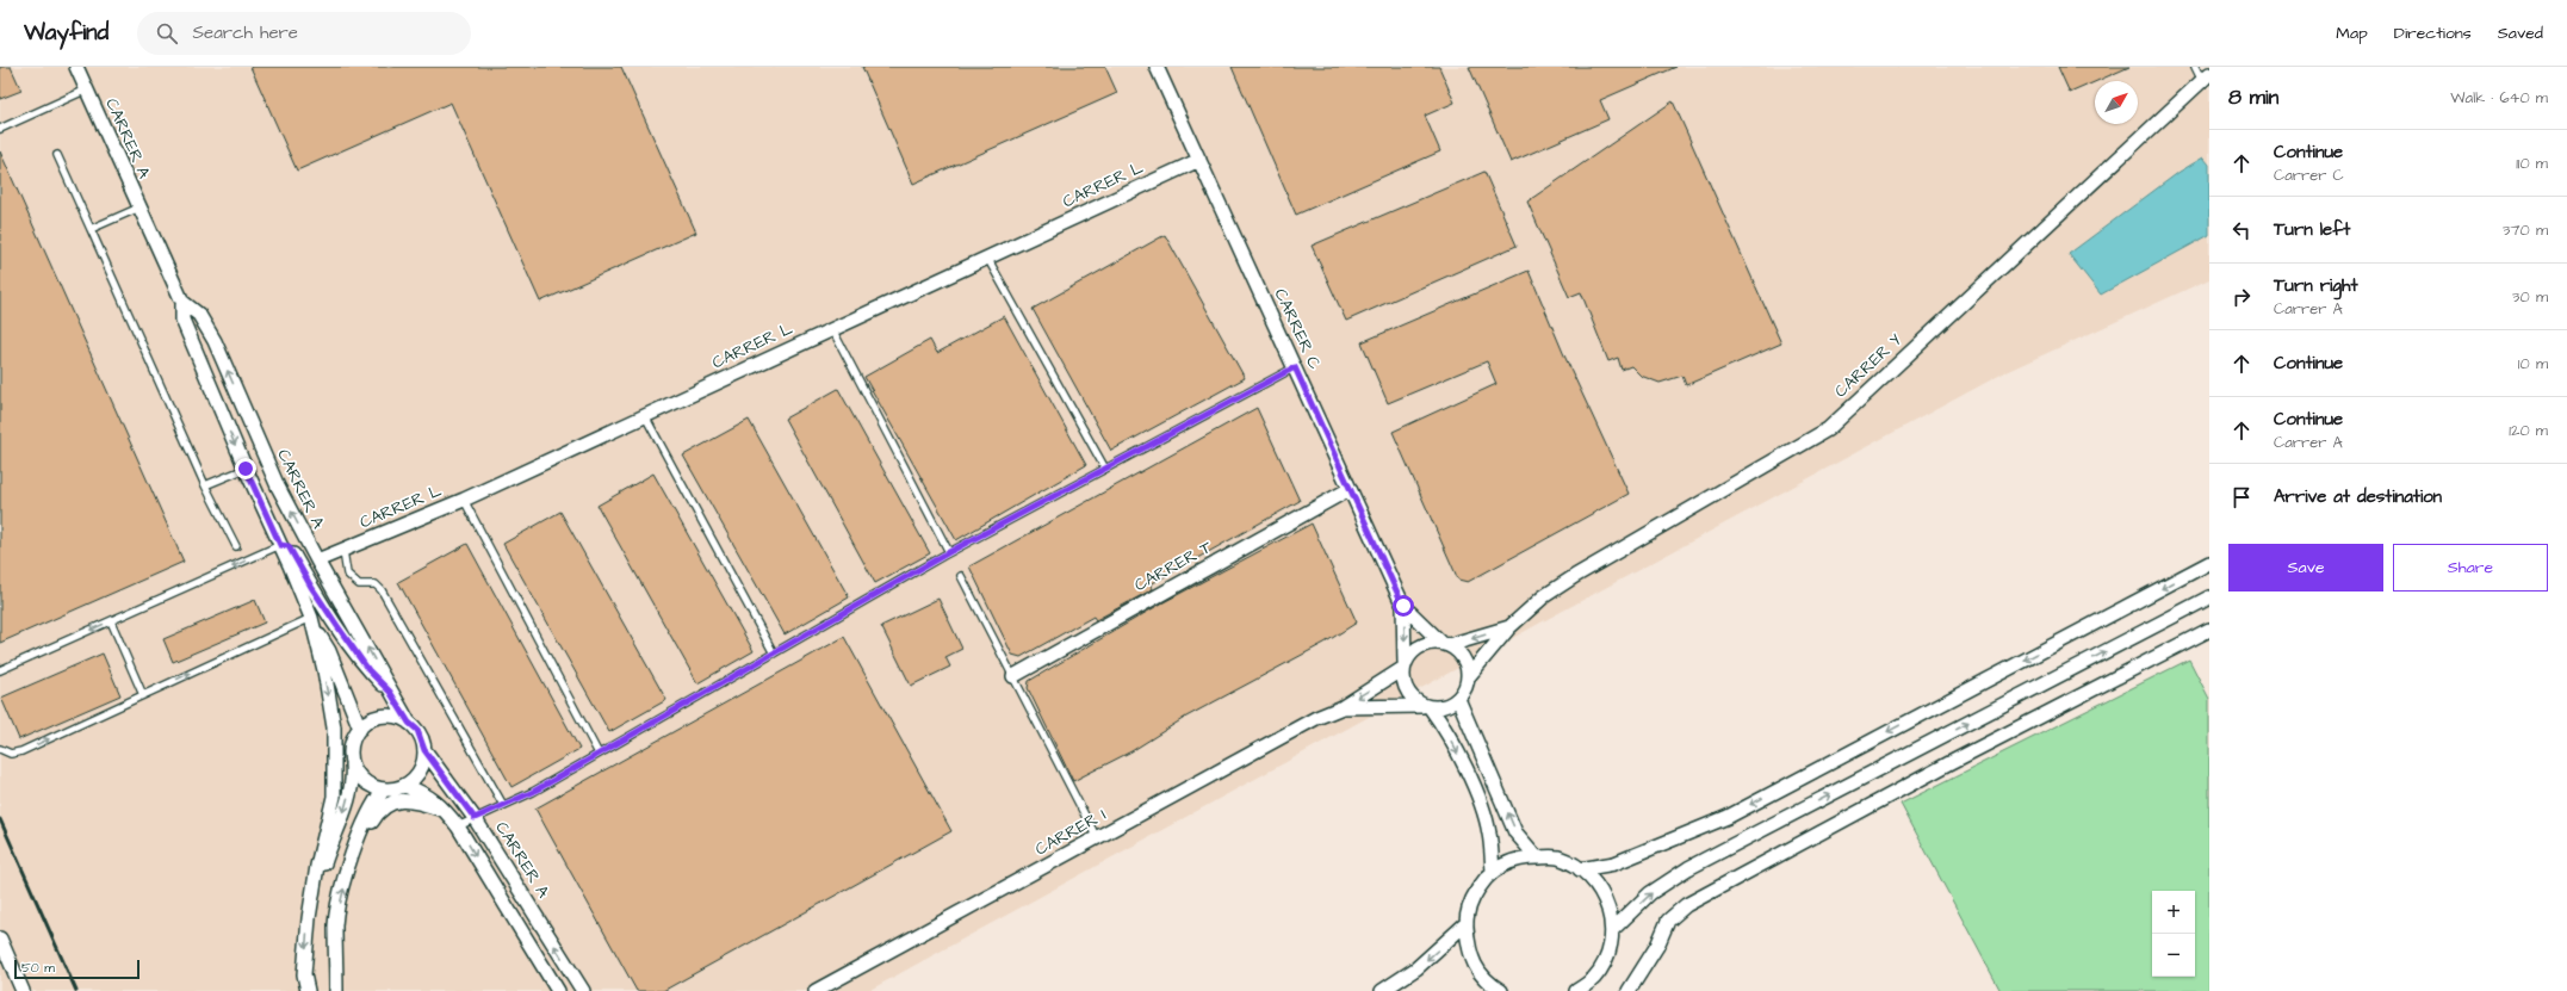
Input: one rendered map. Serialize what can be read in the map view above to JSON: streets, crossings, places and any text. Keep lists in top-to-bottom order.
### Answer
{
  "streets": {
    "street": [
      "CARRER A",
      "CARRER L",
      "CARRER C",
      "CARRER Y",
      "CARRER T",
      "CARRER I"
    ]
  },
  "crossings": [
    ["CARRER A", "CARRER L"],
    ["CARRER L", "CARRER C"],
    ["CARRER C", "CARRER Y"],
    ["CARRER C", "CARRER T"],
    ["CARRER C", "CARRER I"],
    ["CARRER Y", "CARRER I"]
  ],
  "scale_bar": "50 m",
  "north": "top right",
  "page": {
    "header": "Wayfind",
    "search": "Search here",
    "nav": ["Map", "Directions", "Saved"],
    "heading": ["8 min", "Walk · 640 m"],
    "list": [
      ["Continue", "Carrer C", "110 m"],
      ["Turn left", "370 m"],
      ["Turn right", "Carrer A", "30 m"],
      ["Continue", "10 m"],
      ["Continue", "Carrer A", "120 m"],
      "Arrive at destination"
    ],
    "buttons": ["Save", "Share"],
    "map_buttons": ["+", "−"],
    "scale": "50 m"
  }
}
